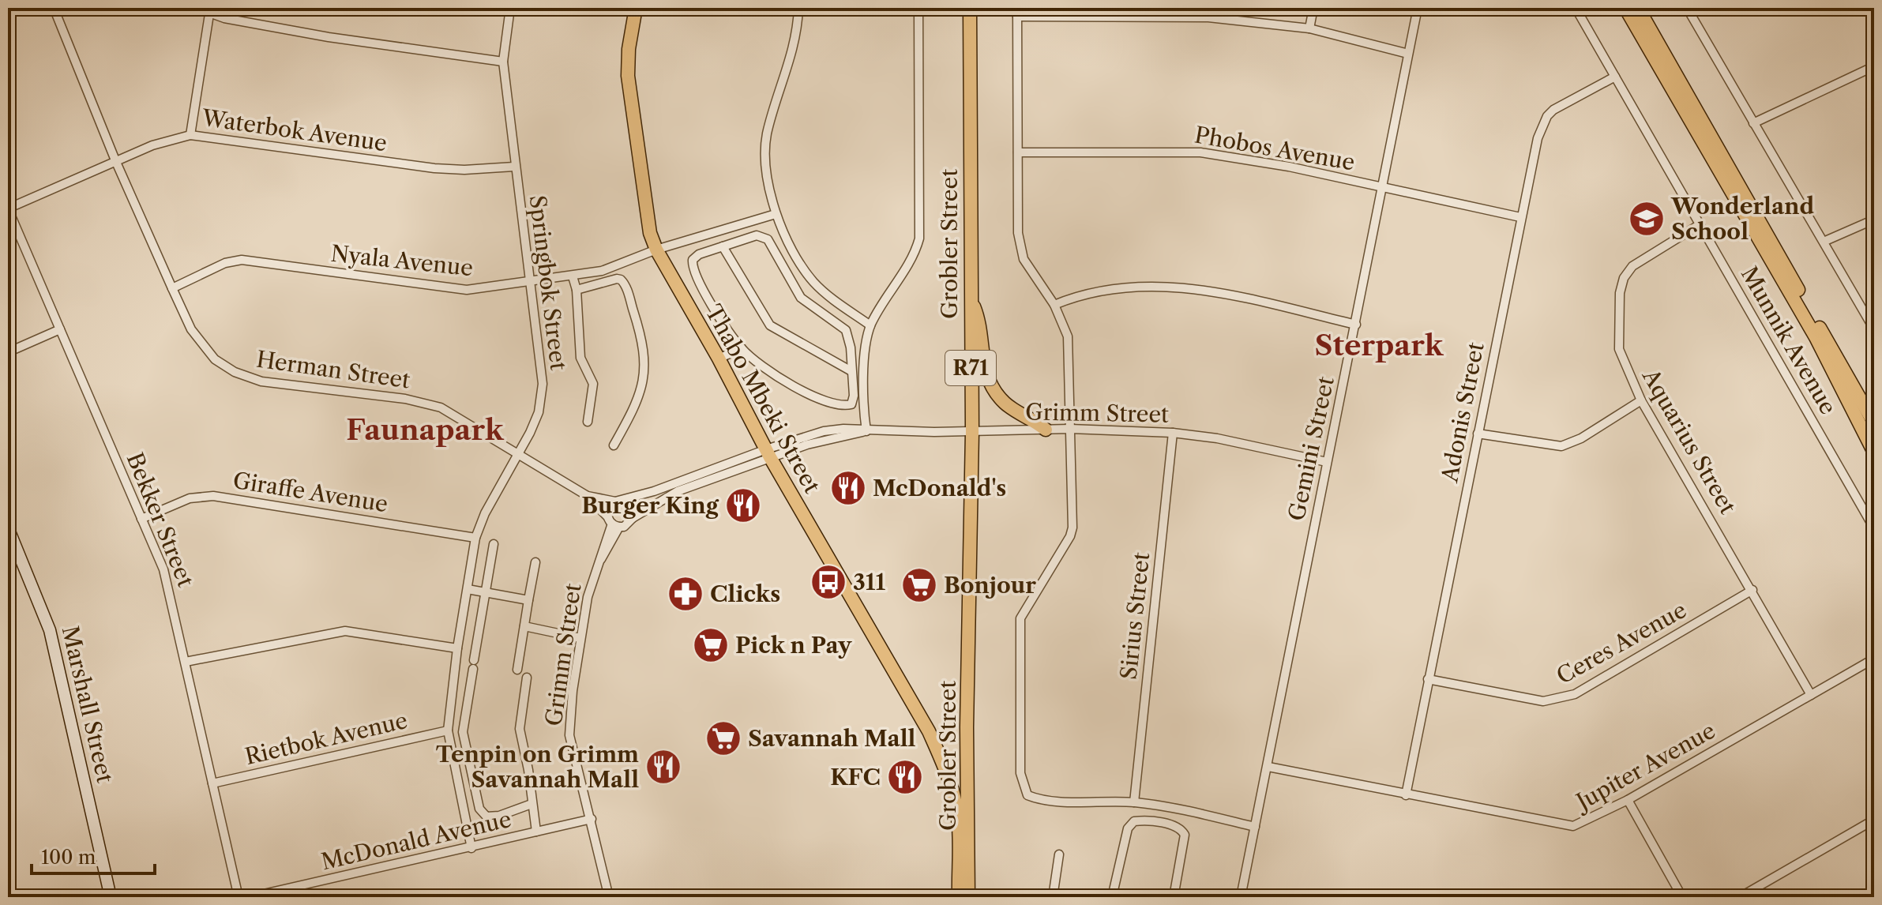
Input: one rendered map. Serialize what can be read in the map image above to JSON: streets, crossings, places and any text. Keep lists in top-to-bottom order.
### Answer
{
  "streets": {
    "main road": [
      "Grobler Street",
      "Munnik Avenue",
      "R71",
      "Thabo Mbeki Street"
    ],
    "street": [
      "Waterbok Avenue",
      "Phobos Avenue",
      "Nyala Avenue",
      "Springbok Street",
      "Herman Street",
      "Adonis Street",
      "Grimm Street",
      "Aquarius Street",
      "Gemini Street",
      "Giraffe Avenue",
      "Bekker Street",
      "Sirius Street",
      "Ceres Avenue",
      "Marshall Street",
      "Rietbok Avenue",
      "Jupiter Avenue",
      "McDonald Avenue"
    ]
  },
  "crossings": [
    ["Waterbok Avenue", "Springbok Street"],
    ["Waterbok Avenue", "Herman Street"],
    ["Waterbok Avenue", "Bekker Street"],
    ["Phobos Avenue", "Adonis Street"],
    ["Phobos Avenue", "Gemini Street"],
    ["Grobler Street", "Thabo Mbeki Street"],
    ["Grobler Street", "Grimm Street"],
    ["Nyala Avenue", "Springbok Street"],
    ["Nyala Avenue", "Herman Street"],
    ["Nyala Avenue", "Thabo Mbeki Street"],
    ["Springbok Street", "Herman Street"],
    ["Springbok Street", "Giraffe Avenue"],
    ["Springbok Street", "Rietbok Avenue"],
    ["Springbok Street", "McDonald Avenue"],
    ["Munnik Avenue", "Adonis Street"],
    ["Munnik Avenue", "Aquarius Street"],
    ["Herman Street", "Grimm Street"],
    ["Thabo Mbeki Street", "Grimm Street"],
    ["Adonis Street", "Ceres Avenue"],
    ["Adonis Street", "Jupiter Avenue"],
    ["Grimm Street", "Gemini Street"],
    ["Grimm Street", "Sirius Street"],
    ["Grimm Street", "McDonald Avenue"],
    ["Aquarius Street", "Ceres Avenue"],
    ["Aquarius Street", "Jupiter Avenue"],
    ["Gemini Street", "Jupiter Avenue"],
    ["Giraffe Avenue", "Bekker Street"],
    ["Bekker Street", "Rietbok Avenue"]
  ],
  "districts": ["Sterpark", "Faunapark"],
  "places": {
    "school or university": ["Wonderland School"],
    "restaurant": [
      "McDonald's",
      "Burger King",
      "Tenpin on Grimm Savannah Mall",
      "KFC"
    ],
    "bus stop": ["311"],
    "supermarket": ["Bonjour", "Pick n Pay", "Savannah Mall"],
    "pharmacy": ["Clicks"]
  },
  "scale_bar": "100 m"
}
